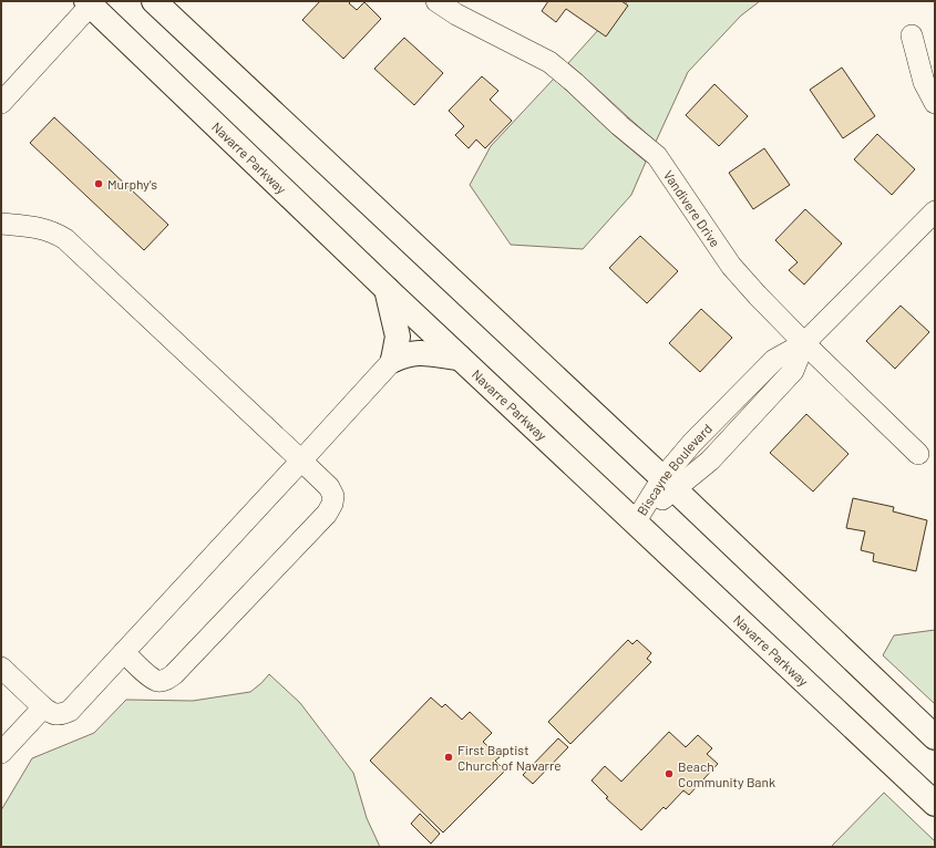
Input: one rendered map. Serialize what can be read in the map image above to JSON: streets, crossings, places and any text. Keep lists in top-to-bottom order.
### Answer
{
  "streets": {
    "highway": ["Navarre Parkway"],
    "street": ["Vandivere Drive", "Biscayne Boulevard"]
  },
  "crossings": [
    ["Navarre Parkway", "Biscayne Boulevard"],
    ["Vandivere Drive", "Biscayne Boulevard"]
  ],
  "places": ["Murphy's", "First Baptist Church of Navarre", "Beach Community Bank"]
}
